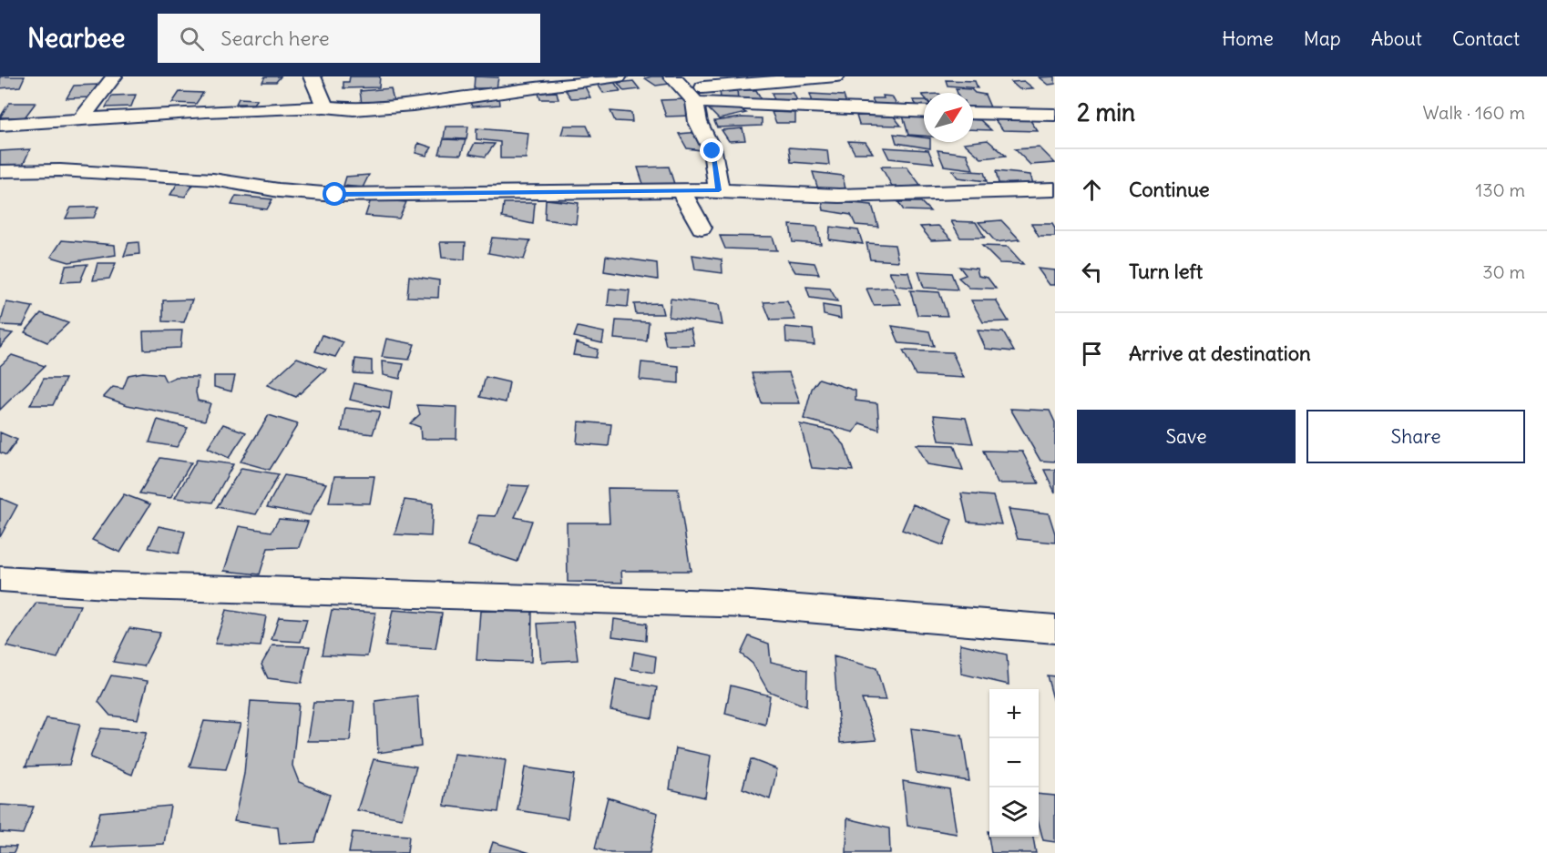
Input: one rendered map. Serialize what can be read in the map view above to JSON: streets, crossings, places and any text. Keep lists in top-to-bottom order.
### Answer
{
  "north": "top right",
  "page": {
    "header": "Nearbee",
    "search": "Search here",
    "nav": [
      "Home",
      "Map",
      "About",
      "Contact"
    ],
    "heading": ["2 min", "Walk · 160 m"],
    "list": [
      ["Continue", "130 m"],
      ["Turn left", "30 m"],
      "Arrive at destination"
    ],
    "buttons": ["Save", "Share"],
    "map_buttons": ["+", "−"]
  }
}
